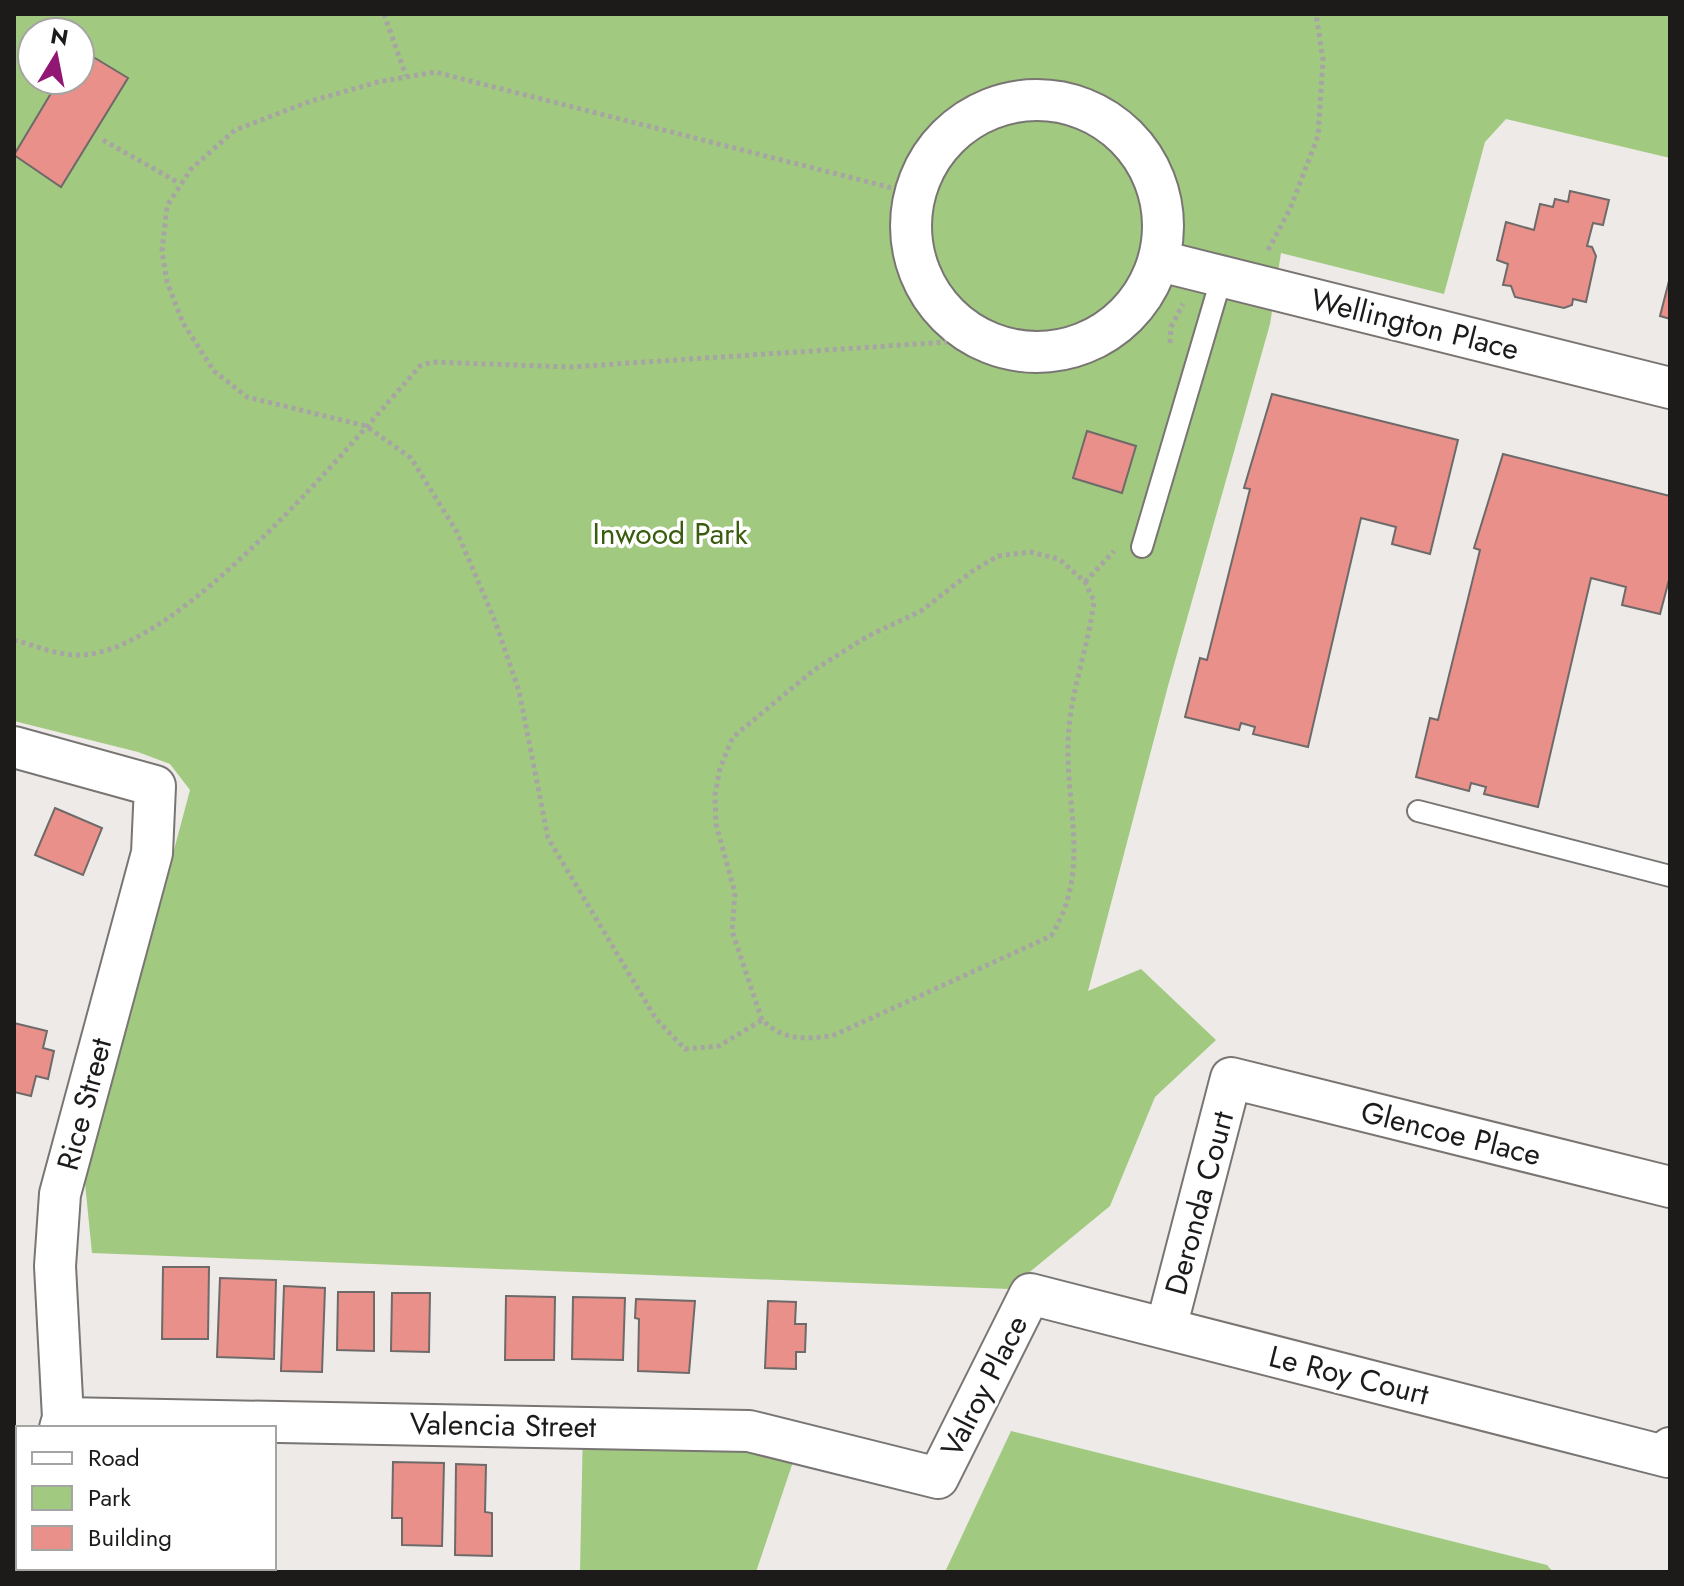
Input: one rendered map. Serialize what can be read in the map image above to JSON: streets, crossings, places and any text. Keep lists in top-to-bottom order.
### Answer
{
  "streets": {
    "street": [
      "Wellington Place",
      "Rice Street",
      "Glencoe Place",
      "Deronda Court",
      "Le Roy Court",
      "Valroy Place",
      "Valencia Street"
    ]
  },
  "crossings": [
    ["Rice Street", "Valencia Street"],
    ["Glencoe Place", "Deronda Court"],
    ["Deronda Court", "Le Roy Court"],
    ["Le Roy Court", "Valroy Place"],
    ["Valroy Place", "Valencia Street"]
  ],
  "parks": ["Inwood Park"],
  "legend": ["Road", "Park", "Building"],
  "north": "top"
}
